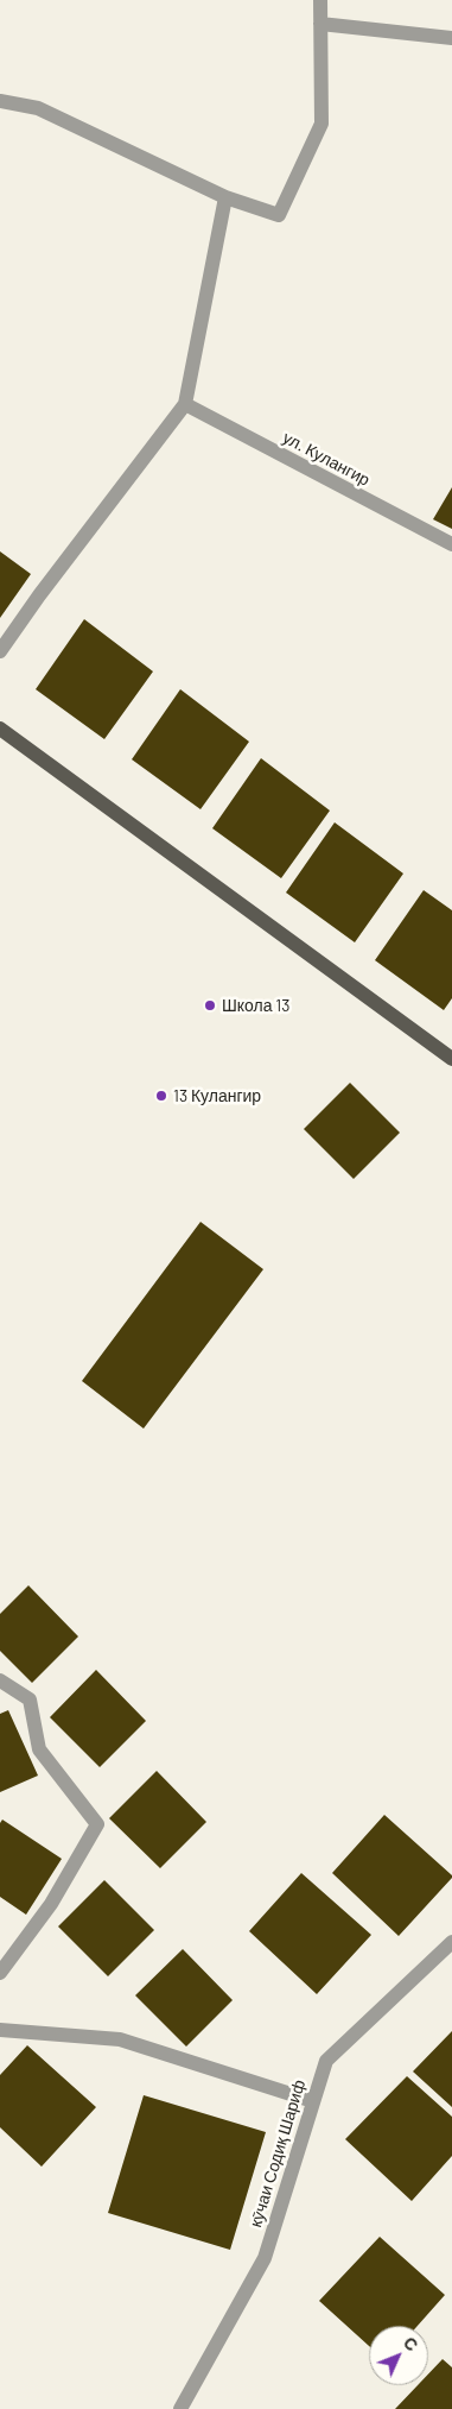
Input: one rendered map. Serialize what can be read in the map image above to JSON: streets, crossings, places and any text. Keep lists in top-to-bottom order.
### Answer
{
  "streets": {
    "street": ["ул. Кулангир", "кӯчаи Содиқ Шариф"]
  },
  "places": ["Школа 13", "13 Кулангир"],
  "north": "top right"
}
